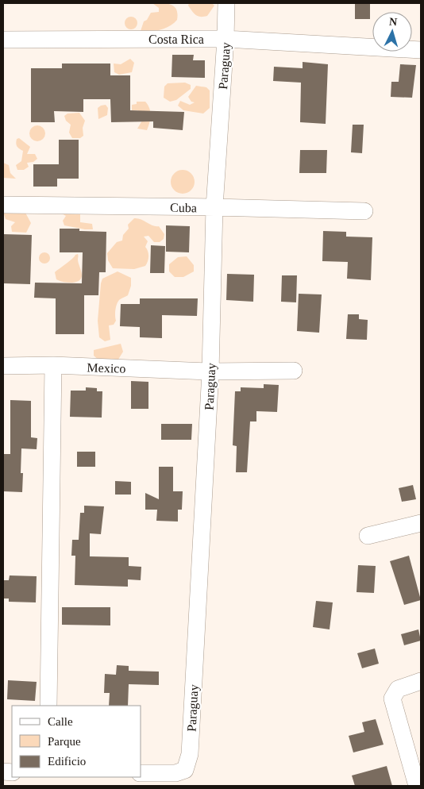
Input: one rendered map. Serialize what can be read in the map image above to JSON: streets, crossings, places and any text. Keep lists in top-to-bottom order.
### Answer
{
  "streets": {
    "street": [
      "Costa Rica",
      "Paraguay",
      "Cuba",
      "Mexico"
    ]
  },
  "crossings": [
    ["Costa Rica", "Paraguay"],
    ["Paraguay", "Cuba"],
    ["Paraguay", "Mexico"]
  ],
  "legend": ["Calle", "Parque", "Edificio"],
  "north": "top"
}
